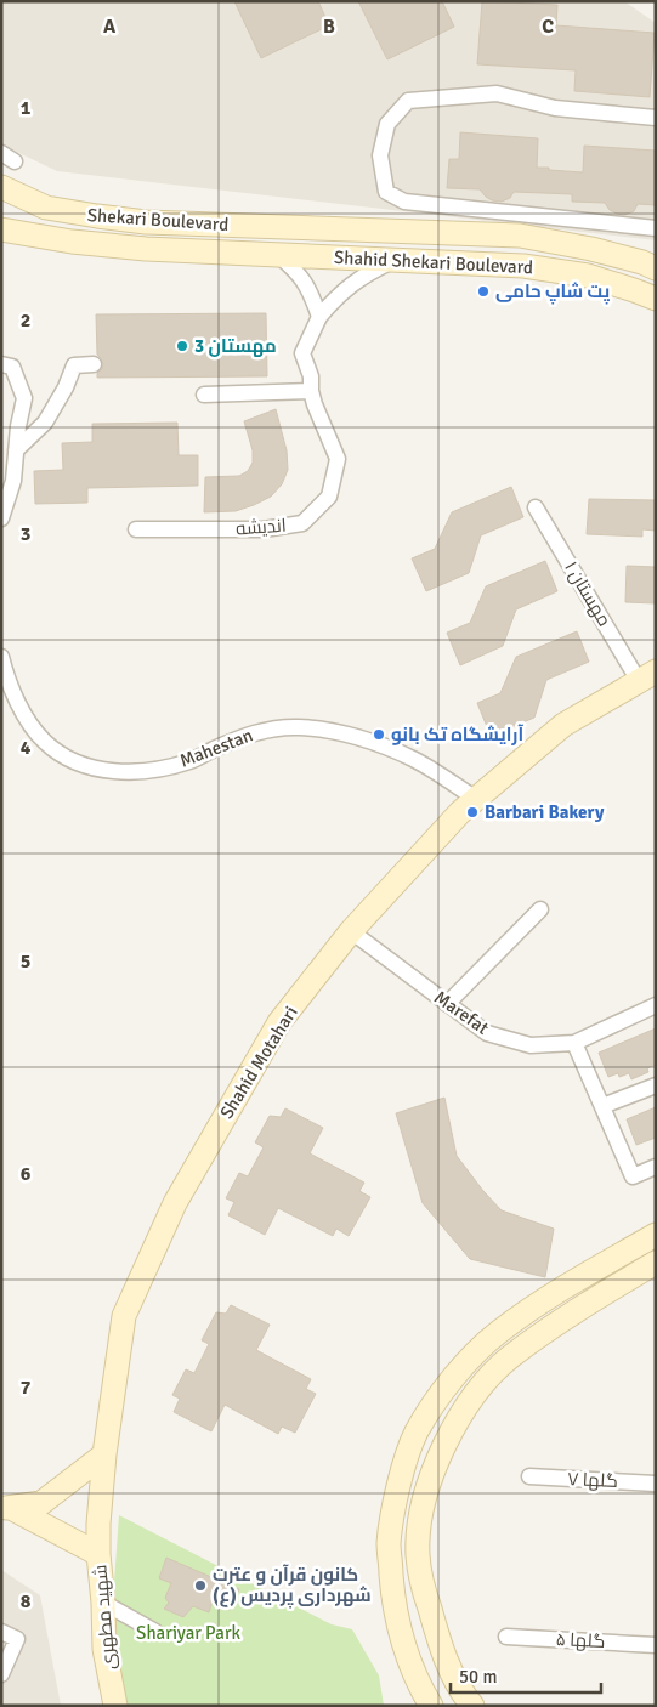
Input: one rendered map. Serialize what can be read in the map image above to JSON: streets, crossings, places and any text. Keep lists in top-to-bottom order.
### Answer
{
  "streets": {
    "main road": ["Shahid Shekari Boulevard", "Shahid Motahari", "شهید مطهری"],
    "street": [
      "اندیشه",
      "مهستان ۱",
      "Mahestan",
      "Marefat",
      "گلها ۷",
      "گلها ۵"
    ]
  },
  "crossings": [
    ["Shahid Shekari Boulevard", "اندیشه"],
    ["مهستان ۱", "Shahid Motahari"],
    ["Mahestan", "Shahid Motahari"],
    ["Marefat", "Shahid Motahari"],
    ["Shahid Motahari", "شهید مطهری"]
  ],
  "parks": ["Shariyar Park"],
  "places": [
    "پت شاپ حامی",
    "مهستان 3",
    "آرایشگاه تک بانو",
    "Barbari Bakery",
    "کانون قرآن و عترت (ع) شهرداری پردیس"
  ],
  "scale_bar": "50 m",
  "grid": {
    "columns": ["A", "B", "C"],
    "rows": [
      "1",
      "2",
      "3",
      "4",
      "5",
      "6",
      "7",
      "8"
    ]
  }
}
